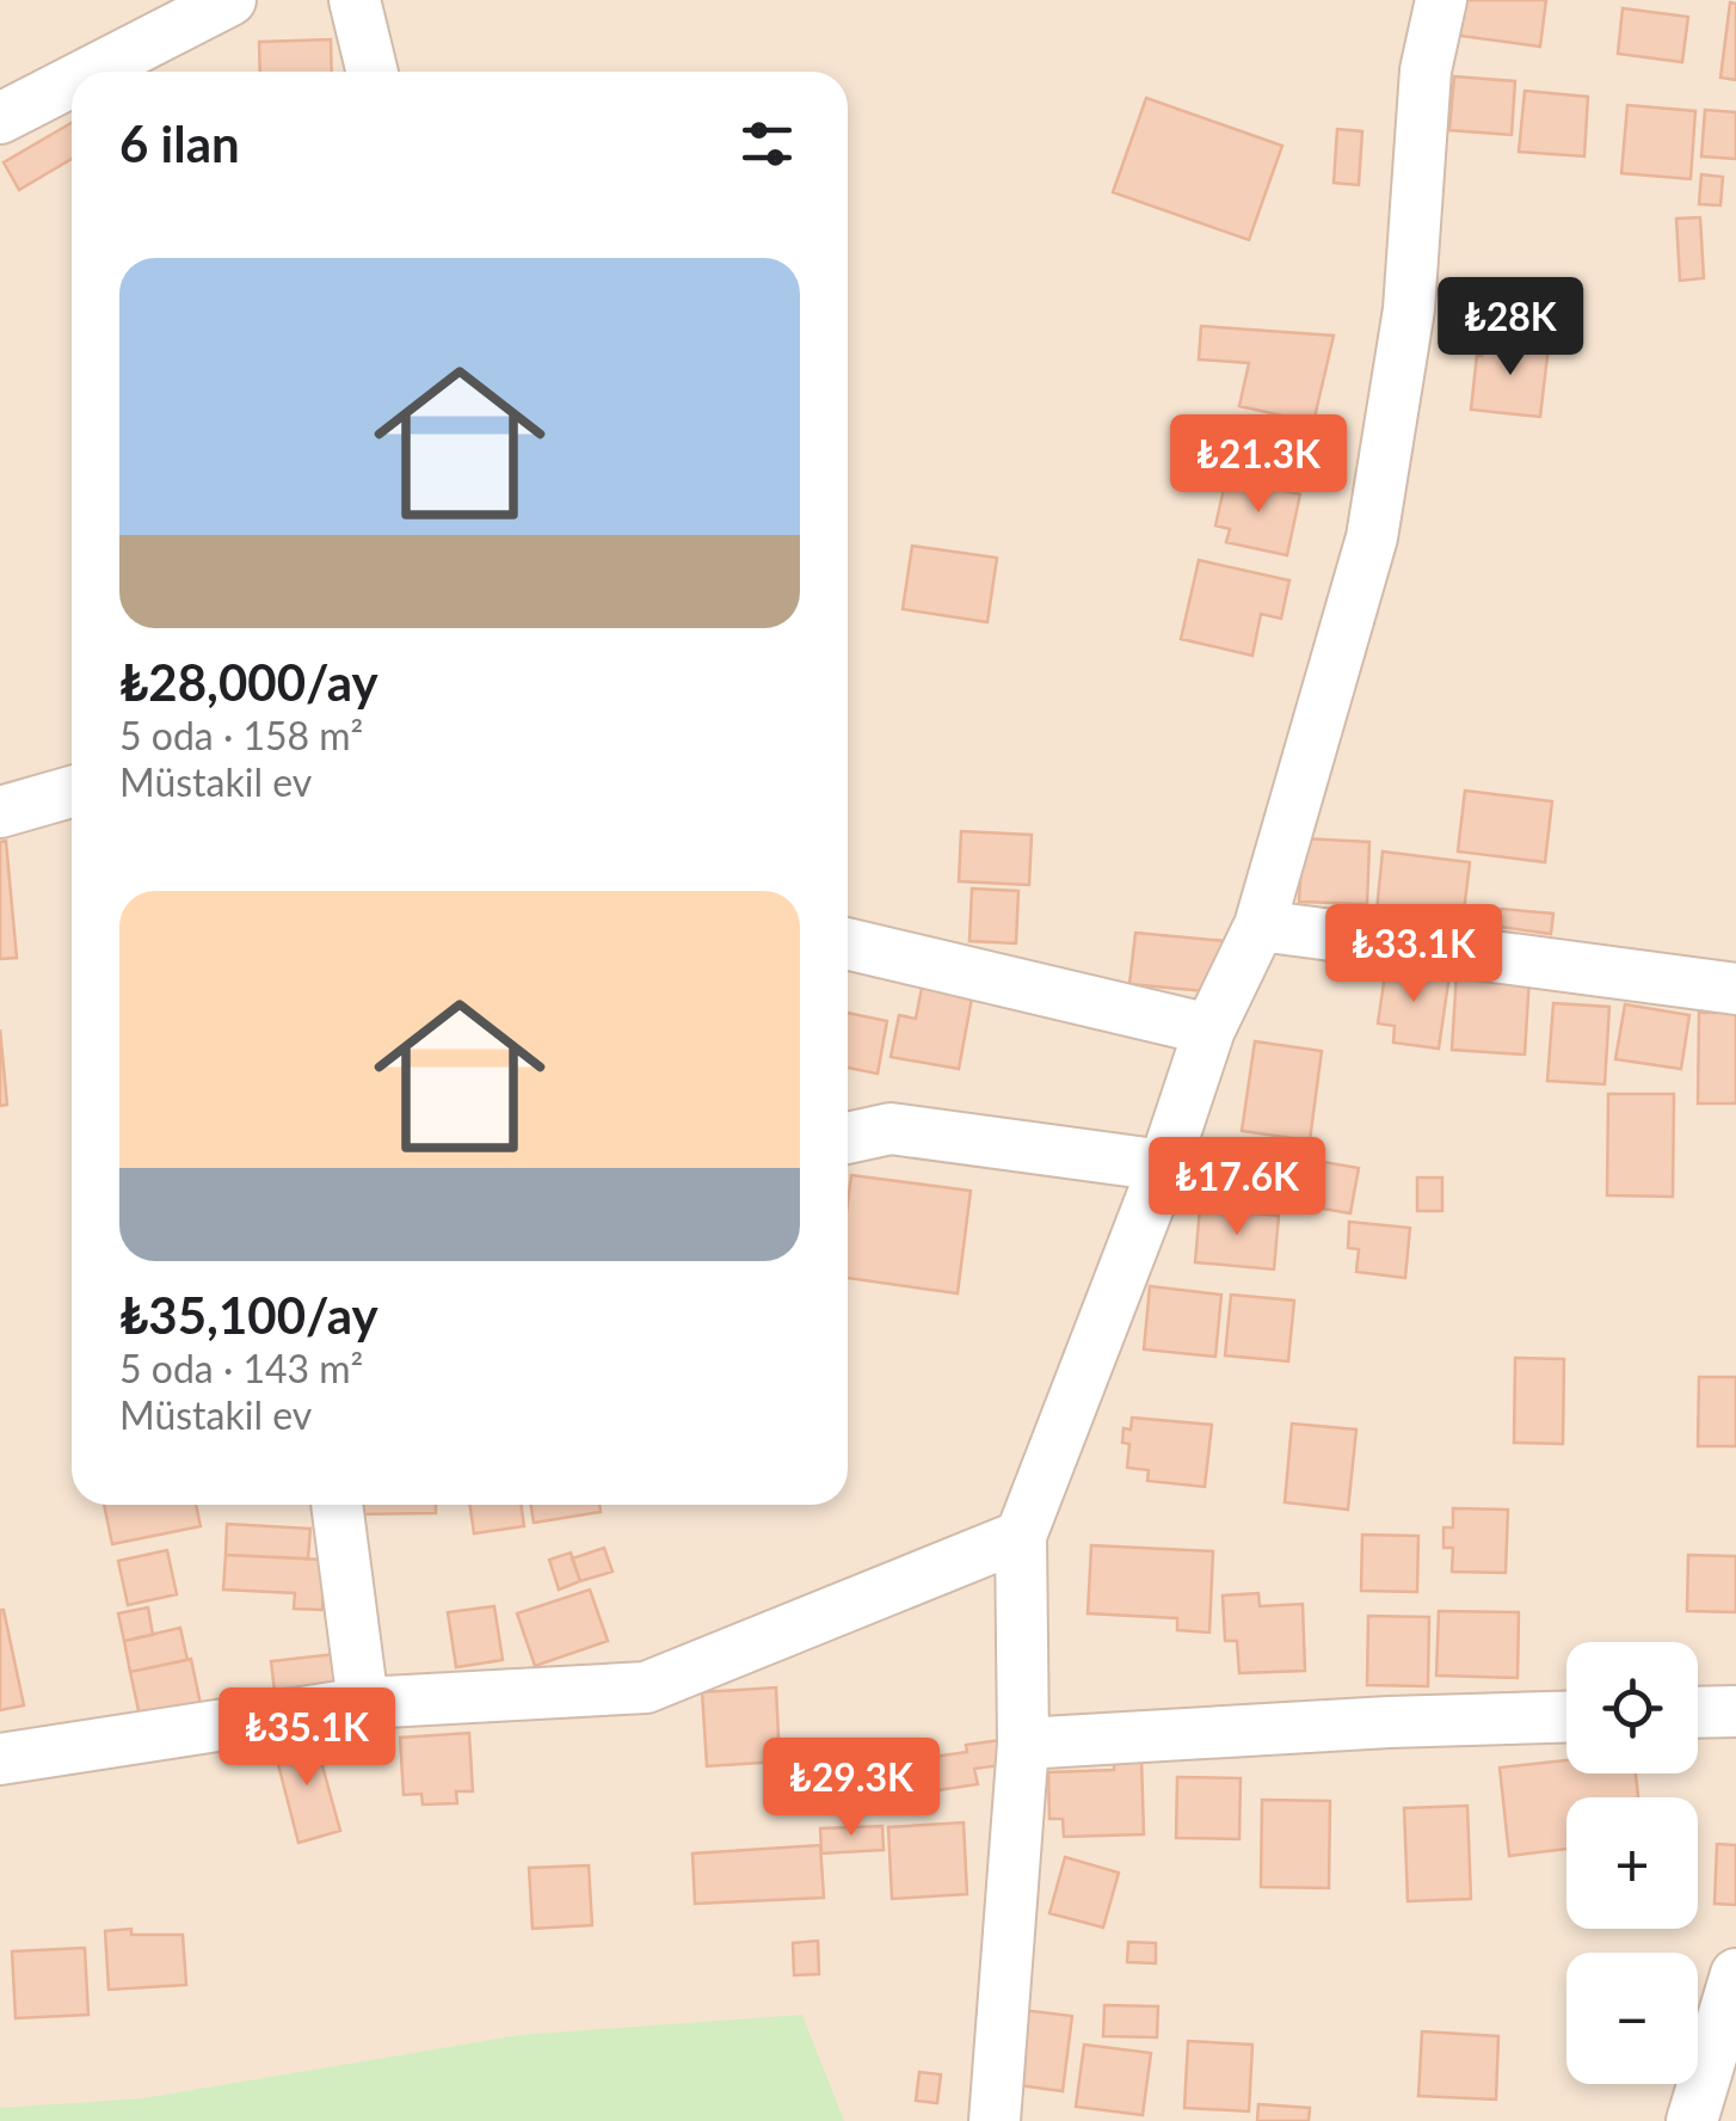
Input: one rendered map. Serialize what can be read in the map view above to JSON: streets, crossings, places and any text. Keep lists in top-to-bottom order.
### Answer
{
  "page": {
    "heading": "6 ilan",
    "list": [
      {
        "name": "₺28,000/ay",
        "note": "5 oda · 158 m² · Müstakil ev"
      },
      {
        "name": "₺35,100/ay",
        "note": "5 oda · 143 m² · Müstakil ev"
      }
    ],
    "price": [
      "₺28K",
      "₺21.3K",
      "₺33.1K",
      "₺17.6K",
      "₺35.1K",
      "₺29.3K"
    ],
    "map_buttons": ["+", "−"]
  }
}
